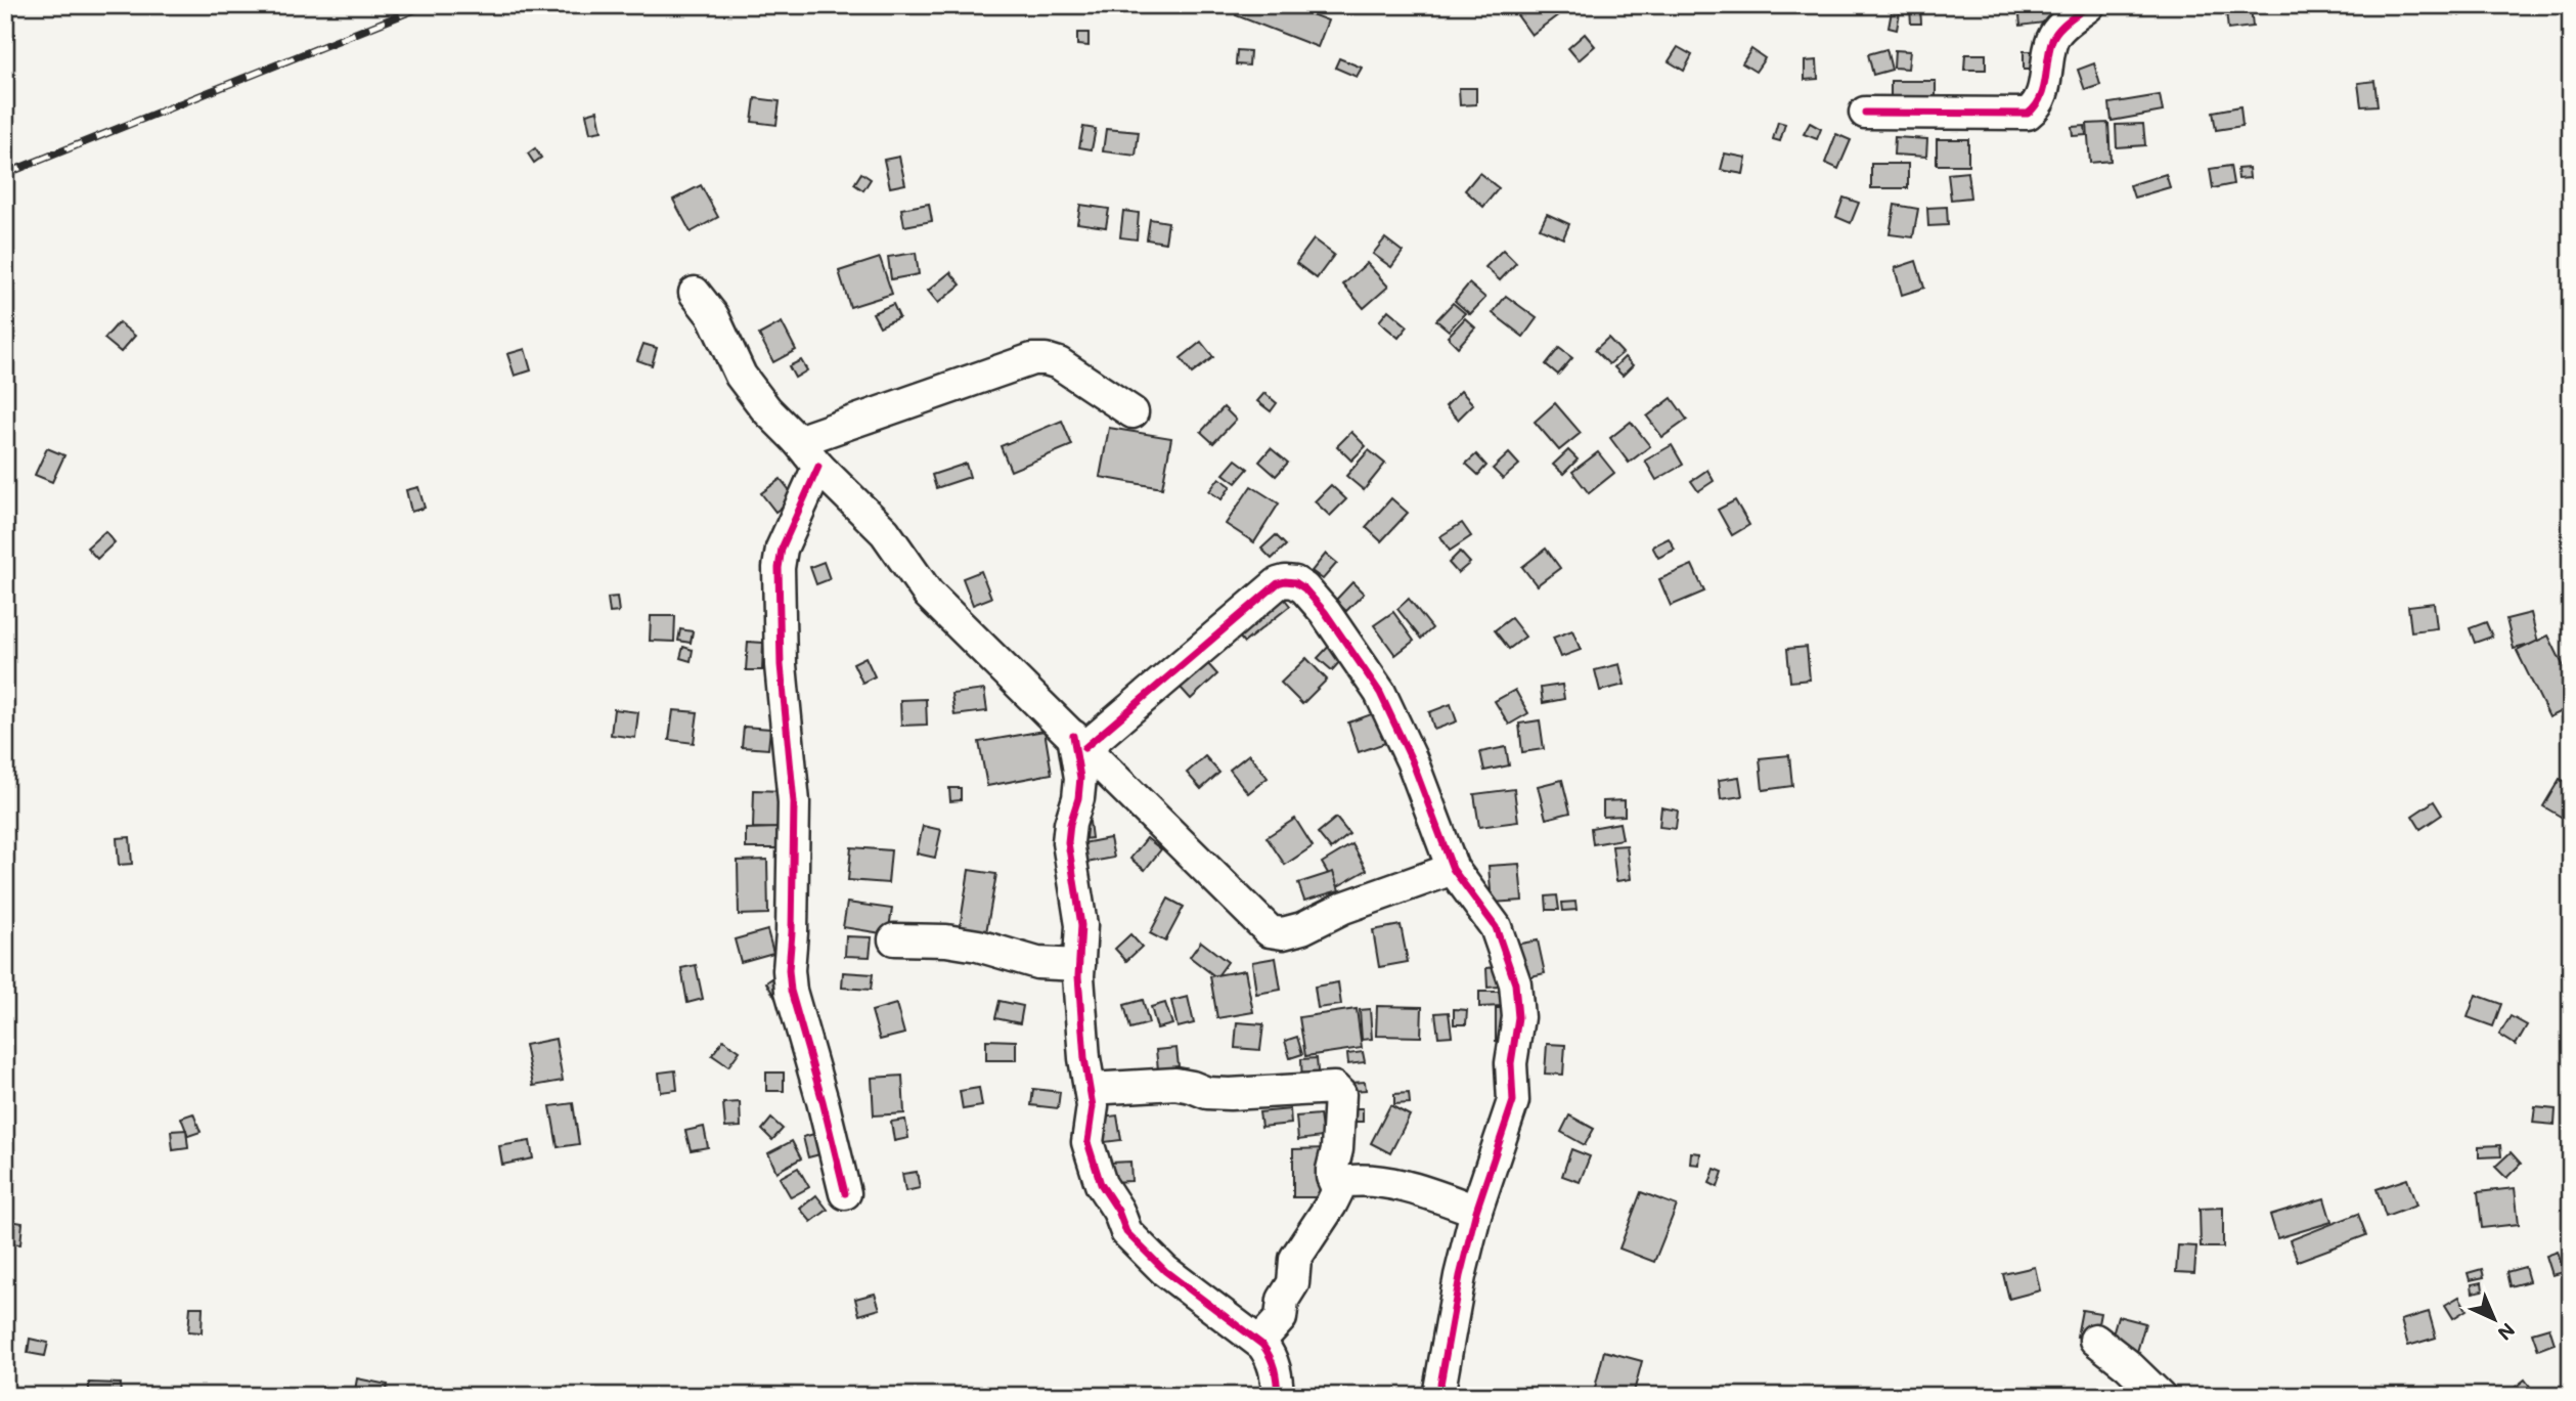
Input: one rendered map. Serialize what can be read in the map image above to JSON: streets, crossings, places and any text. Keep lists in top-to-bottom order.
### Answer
{
  "north": "bottom right"
}
